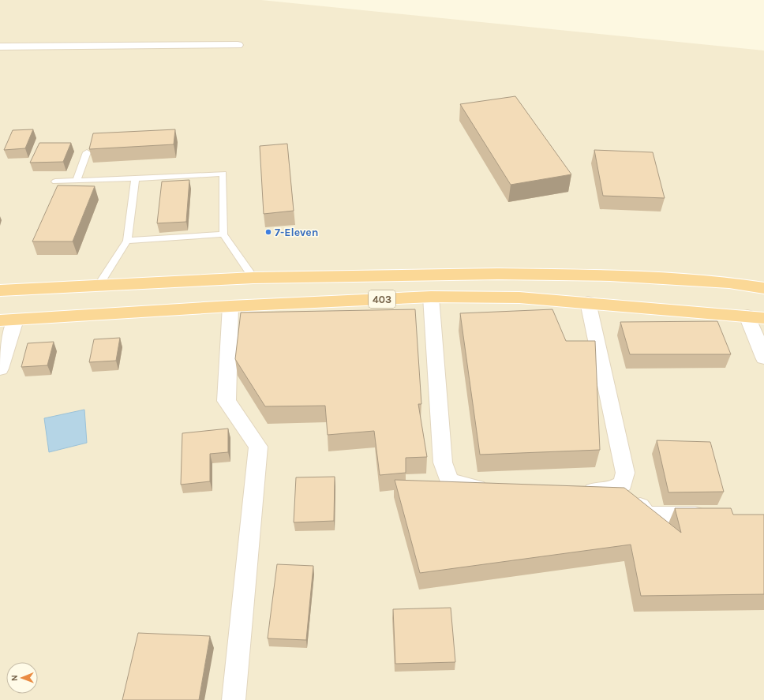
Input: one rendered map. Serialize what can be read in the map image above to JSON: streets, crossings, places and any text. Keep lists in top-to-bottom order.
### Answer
{
  "streets": {
    "highway": ["403"]
  },
  "places": ["7-Eleven"],
  "north": "left"
}
